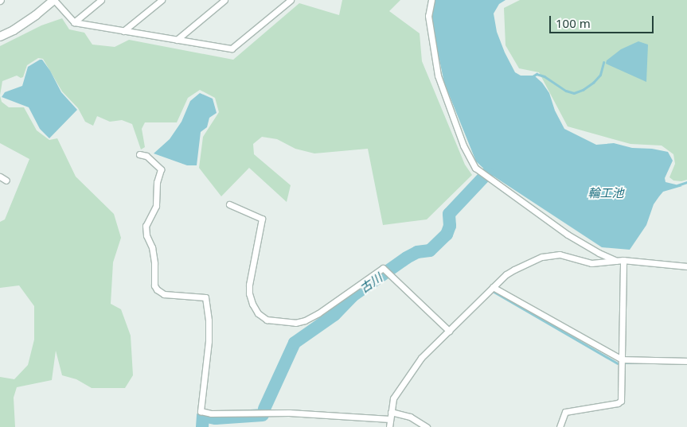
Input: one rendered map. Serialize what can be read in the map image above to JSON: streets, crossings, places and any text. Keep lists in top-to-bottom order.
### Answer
{
  "water": ["輪工池", "古川"],
  "scale_bar": "100 m"
}
